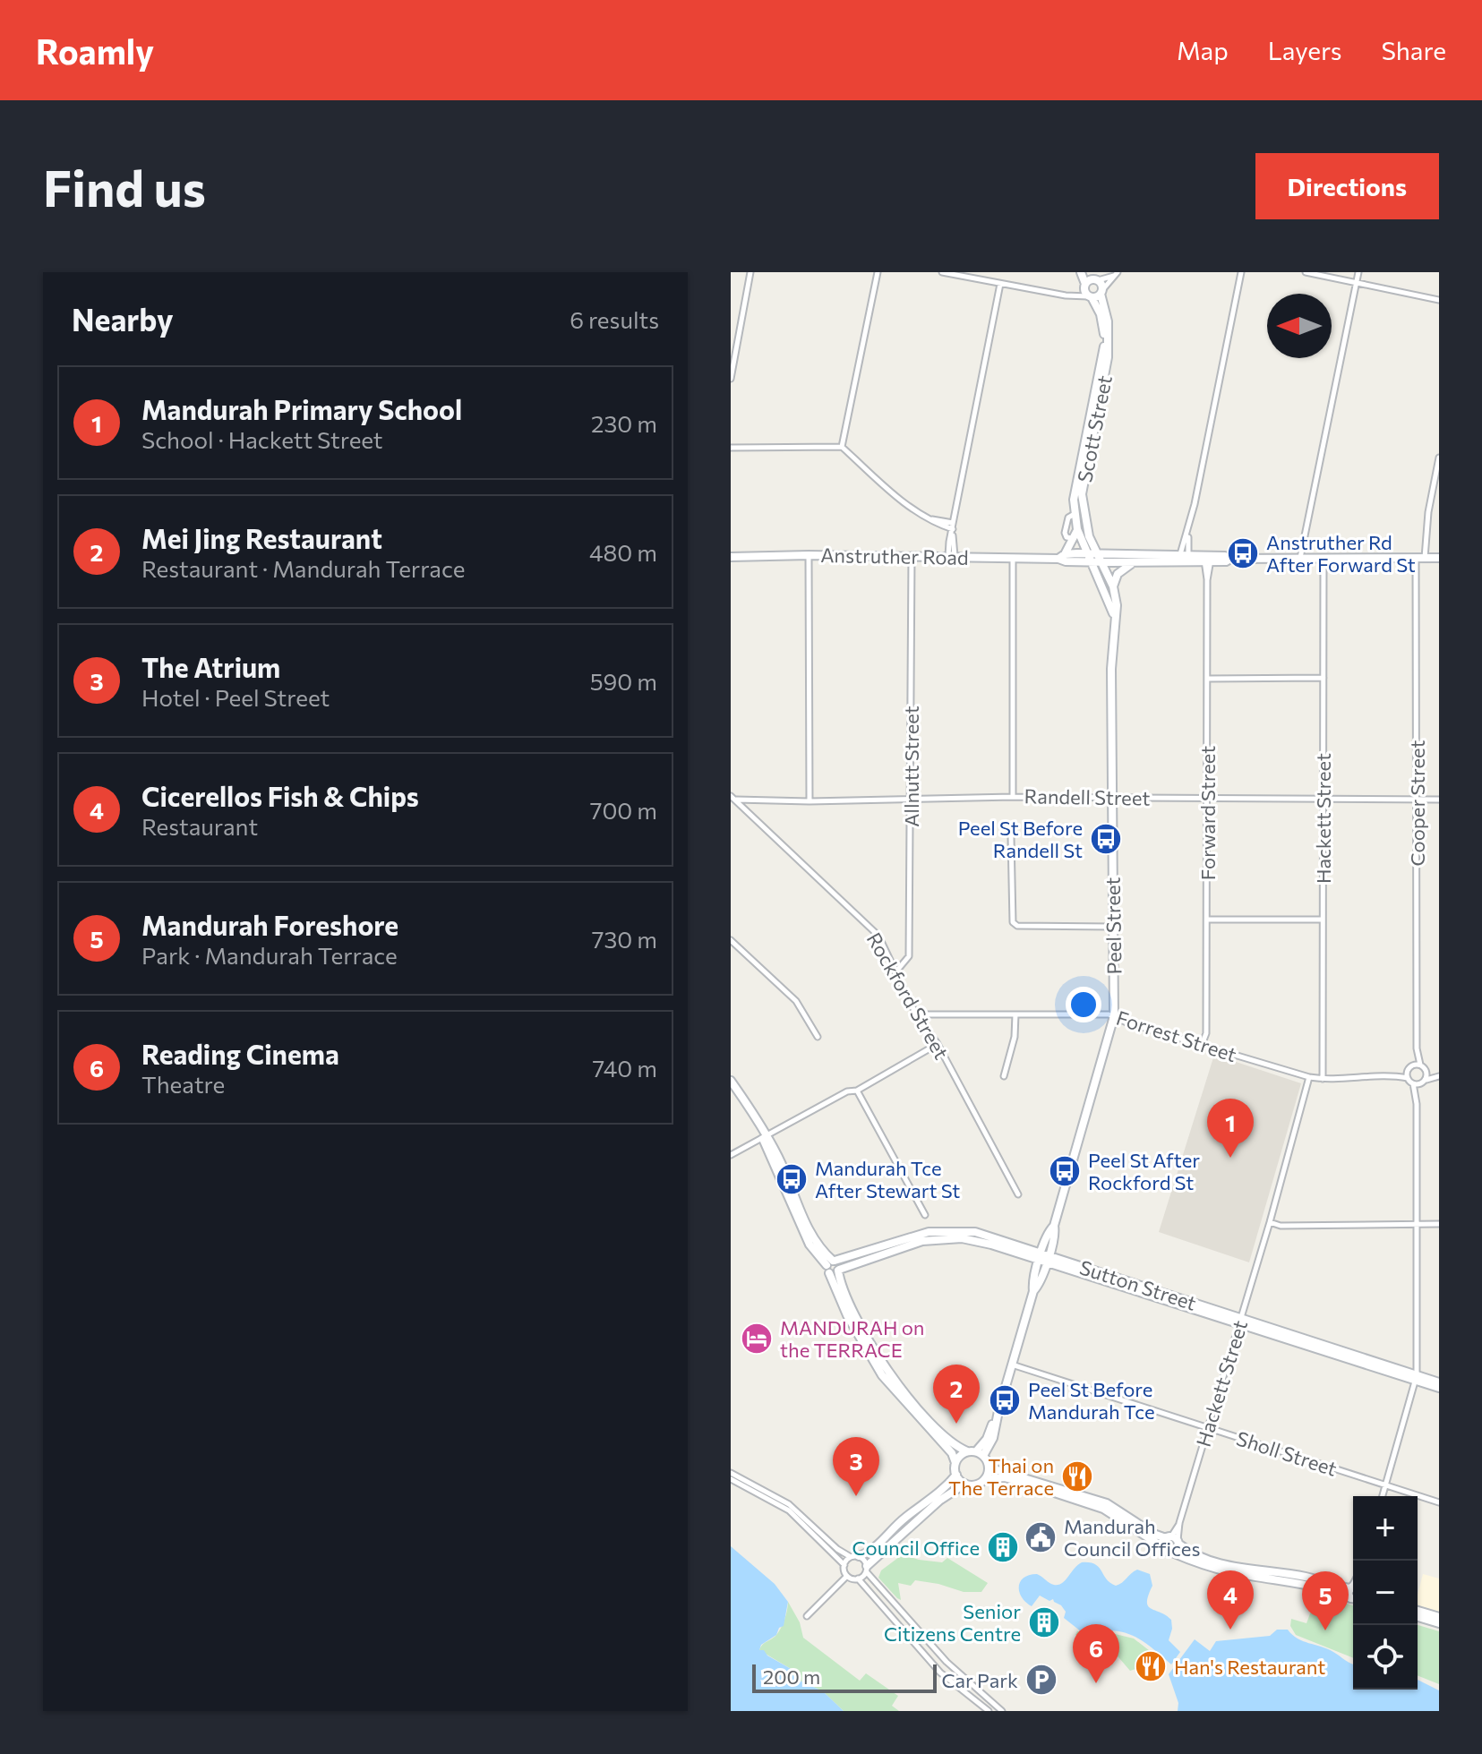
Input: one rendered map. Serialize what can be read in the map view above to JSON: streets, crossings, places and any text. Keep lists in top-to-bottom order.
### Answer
{
  "streets": {
    "main road": [
      "Scott Street",
      "Anstruther Road",
      "Peel Street",
      "Sutton Street"
    ],
    "street": [
      "Allnutt Street",
      "Randell Street",
      "Cooper Street",
      "Forward Street",
      "Hackett Street",
      "Rockford Street",
      "Forrest Street",
      "Sholl Street"
    ]
  },
  "crossings": [
    ["Scott Street", "Anstruther Road"],
    ["Scott Street", "Peel Street"],
    ["Anstruther Road", "Allnutt Street"],
    ["Anstruther Road", "Cooper Street"],
    ["Anstruther Road", "Forward Street"],
    ["Anstruther Road", "Hackett Street"],
    ["Anstruther Road", "Peel Street"],
    ["Allnutt Street", "Randell Street"],
    ["Allnutt Street", "Rockford Street"],
    ["Randell Street", "Cooper Street"],
    ["Randell Street", "Forward Street"],
    ["Randell Street", "Hackett Street"],
    ["Randell Street", "Peel Street"],
    ["Randell Street", "Rockford Street"],
    ["Cooper Street", "Forrest Street"],
    ["Forward Street", "Forrest Street"],
    ["Hackett Street", "Forrest Street"],
    ["Hackett Street", "Sutton Street"],
    ["Hackett Street", "Sholl Street"],
    ["Peel Street", "Forrest Street"],
    ["Peel Street", "Sutton Street"],
    ["Peel Street", "Sholl Street"],
    ["Rockford Street", "Forrest Street"]
  ],
  "places": {
    "bus stop": [
      "Anstruther Rd After Forward St",
      "Peel St Before Randell St",
      "Peel St After Rockford St",
      "Mandurah Tce After Stewart St",
      "Peel St Before Mandurah Tce"
    ],
    "hotel": ["MANDURAH on the TERRACE"],
    "restaurant": ["Thai on The Terrace", "Han's Restaurant"],
    "public building": ["Mandurah Council Offices"],
    "building": ["Council Office", "Senior Citizens Centre"],
    "parking": ["Car Park"]
  },
  "scale_bar": "200 m",
  "north": "left",
  "page": {
    "header": "Roamly",
    "nav": ["Map", "Layers", "Share"],
    "buttons": "Directions",
    "title": "Find us",
    "heading": ["Nearby", "6 results"],
    "list": [
      {
        "mark": "1",
        "name": "Mandurah Primary School",
        "note": "School · Hackett Street",
        "value": "230 m"
      },
      {
        "mark": "2",
        "name": "Mei Jing Restaurant",
        "note": "Restaurant · Mandurah Terrace",
        "value": "480 m"
      },
      {
        "mark": "3",
        "name": "The Atrium",
        "note": "Hotel · Peel Street",
        "value": "590 m"
      },
      {
        "mark": "4",
        "name": "Cicerellos Fish & Chips",
        "note": "Restaurant",
        "value": "700 m"
      },
      {
        "mark": "5",
        "name": "Mandurah Foreshore",
        "note": "Park · Mandurah Terrace",
        "value": "730 m"
      },
      {
        "mark": "6",
        "name": "Reading Cinema",
        "note": "Theatre",
        "value": "740 m"
      }
    ],
    "pins": [
      "1",
      "2",
      "3",
      "4",
      "5",
      "6"
    ],
    "map_buttons": ["+", "−"],
    "scale": "200 m"
  }
}
